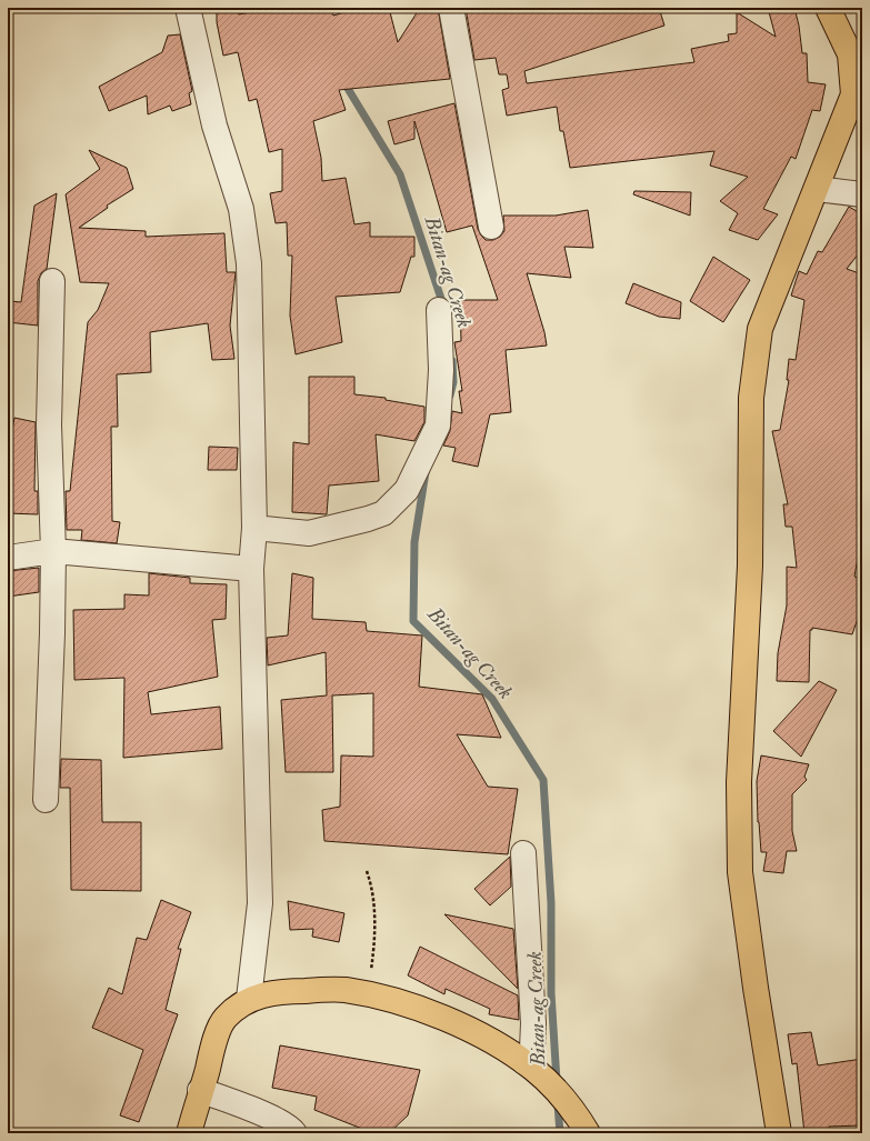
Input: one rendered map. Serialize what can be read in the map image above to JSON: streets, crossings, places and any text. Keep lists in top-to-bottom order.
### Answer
{
  "water": ["Bitan-ag Creek"]
}
